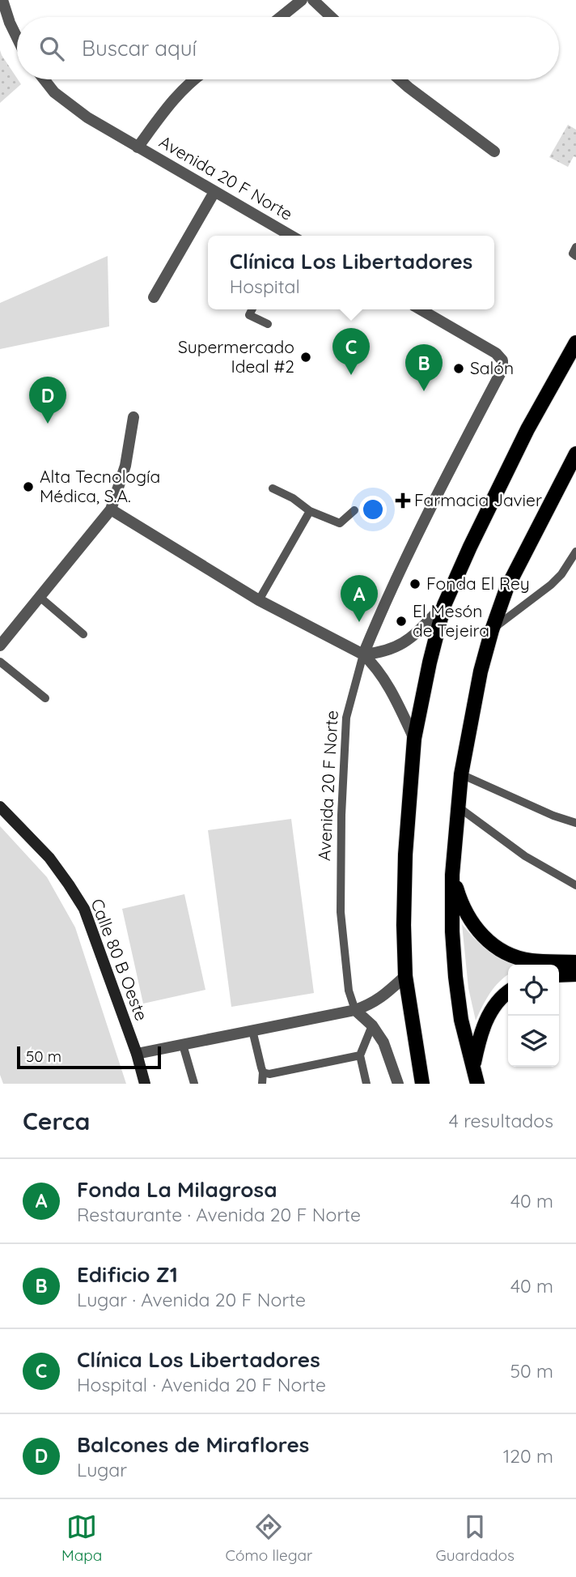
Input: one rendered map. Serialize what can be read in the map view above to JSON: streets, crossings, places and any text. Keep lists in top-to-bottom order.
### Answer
{
  "streets": {
    "street": ["Avenida 20 F Norte", "Calle 80 B Oeste"]
  },
  "places": {
    "other": [
      "Supermercado Ideal #2",
      "Salón",
      "Alta Tecnología Médica, S.A.",
      "Fonda El Rey",
      "El Mesón de Tejeira"
    ],
    "health": ["Farmacia Javier"]
  },
  "scale_bar": "50 m",
  "page": {
    "search": "Buscar aquí",
    "popup": ["Clínica Los Libertadores", "Hospital"],
    "pins": [
      "C",
      "B",
      "D",
      "A"
    ],
    "scale": "50 m",
    "heading": ["Cerca", "4 resultados"],
    "list": [
      {
        "mark": "A",
        "name": "Fonda La Milagrosa",
        "note": "Restaurante · Avenida 20 F Norte",
        "value": "40 m"
      },
      {
        "mark": "B",
        "name": "Edificio Z1",
        "note": "Lugar · Avenida 20 F Norte",
        "value": "40 m"
      },
      {
        "mark": "C",
        "name": "Clínica Los Libertadores",
        "note": "Hospital · Avenida 20 F Norte",
        "value": "50 m"
      },
      {
        "mark": "D",
        "name": "Balcones de Miraflores",
        "note": "Lugar",
        "value": "120 m"
      }
    ],
    "nav": ["Mapa", "Cómo llegar", "Guardados"]
  }
}
